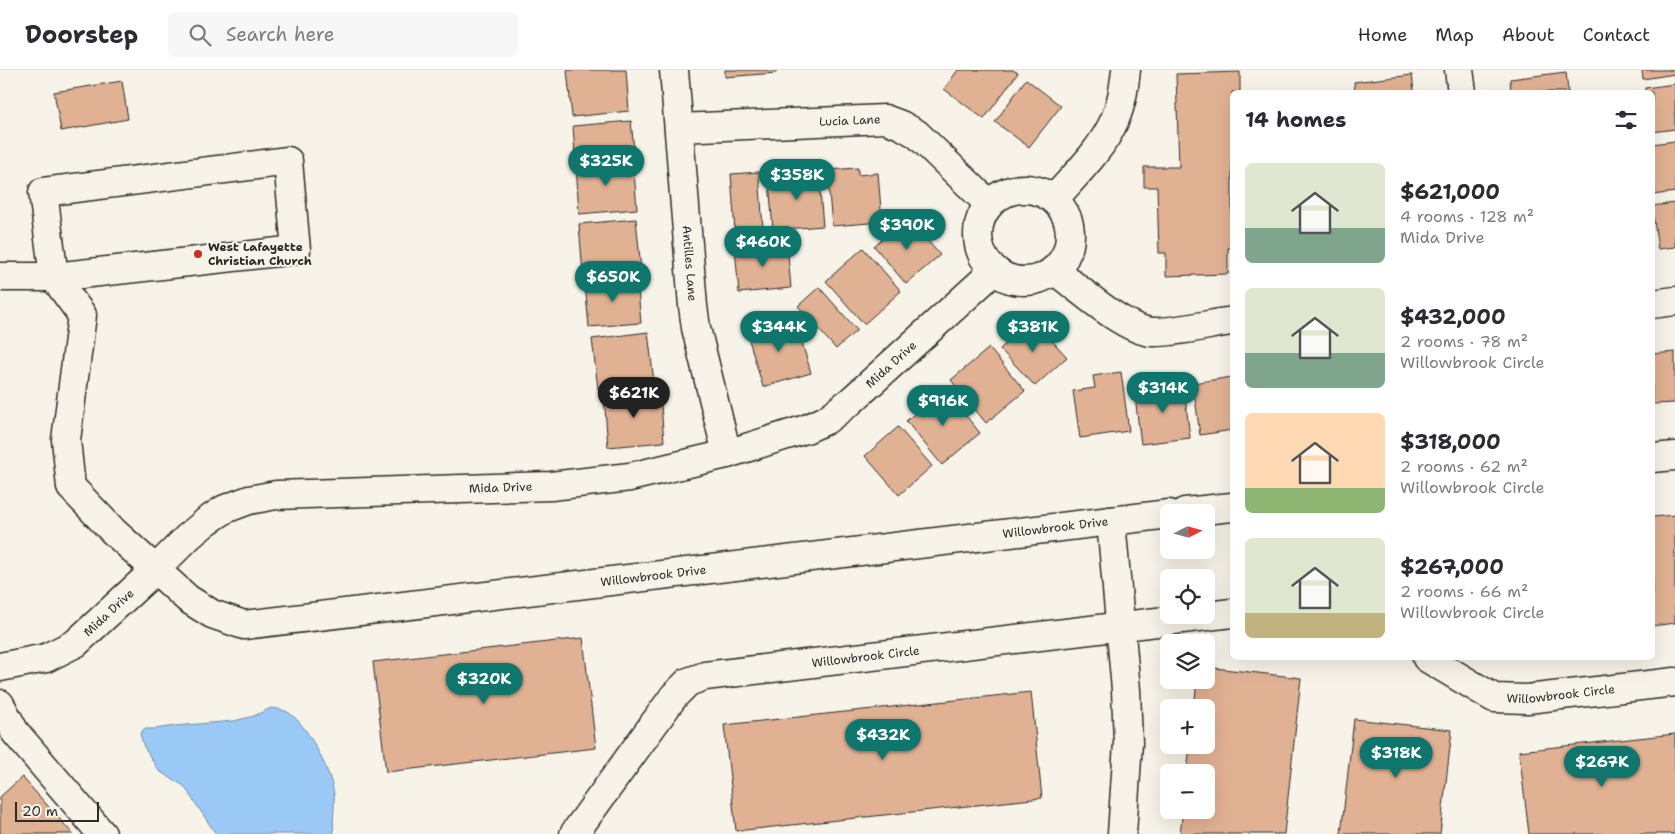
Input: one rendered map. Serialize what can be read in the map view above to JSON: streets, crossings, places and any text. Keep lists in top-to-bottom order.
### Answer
{
  "streets": {
    "street": [
      "Lucia Lane",
      "Antilles Lane",
      "Mida Drive",
      "Willowbrook Drive",
      "Willowbrook Circle"
    ]
  },
  "crossings": [
    ["Lucia Lane", "Antilles Lane"],
    ["Lucia Lane", "Mida Drive"],
    ["Antilles Lane", "Mida Drive"],
    ["Mida Drive", "Willowbrook Drive"]
  ],
  "places": ["West Lafayette Christian Church"],
  "scale_bar": "20 m",
  "north": "right",
  "page": {
    "header": "Doorstep",
    "search": "Search here",
    "nav": [
      "Home",
      "Map",
      "About",
      "Contact"
    ],
    "heading": "14 homes",
    "price": [
      "$325K",
      "$358K",
      "$390K",
      "$460K",
      "$650K",
      "$344K",
      "$381K",
      "$314K",
      "$621K",
      "$916K",
      "$320K",
      "$432K",
      "$318K",
      "$267K"
    ],
    "list": [
      {
        "name": "$621,000",
        "note": "4 rooms · 128 m² · Mida Drive"
      },
      {
        "name": "$432,000",
        "note": "2 rooms · 78 m² · Willowbrook Circle"
      },
      {
        "name": "$318,000",
        "note": "2 rooms · 62 m² · Willowbrook Circle"
      },
      {
        "name": "$267,000",
        "note": "2 rooms · 66 m² · Willowbrook Circle"
      }
    ],
    "map_buttons": ["+", "−"],
    "scale": "20 m"
  }
}
